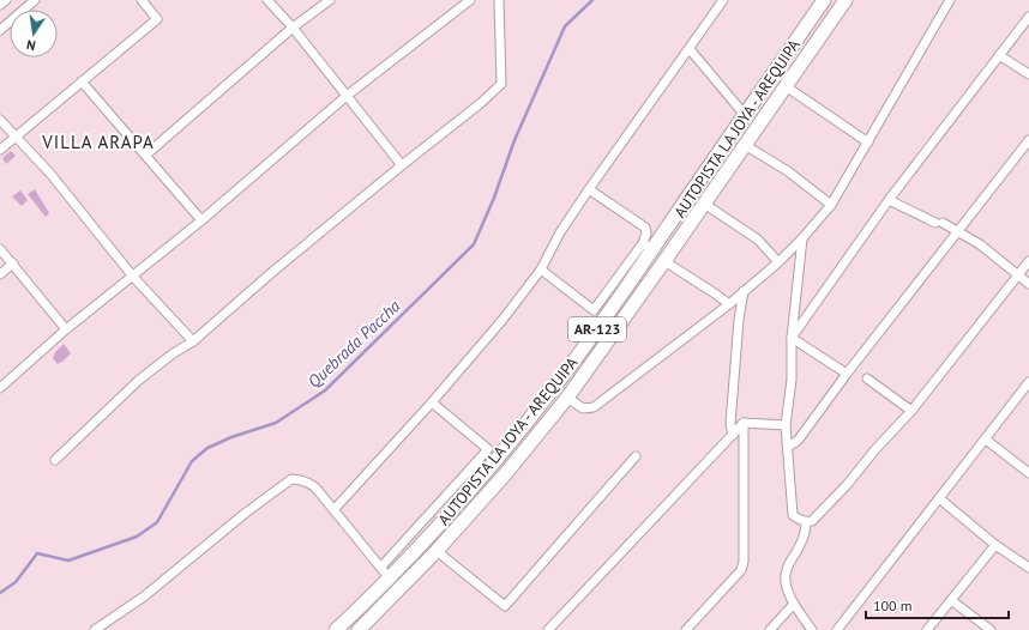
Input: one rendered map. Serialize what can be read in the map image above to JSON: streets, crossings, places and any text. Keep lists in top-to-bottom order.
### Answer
{
  "streets": {
    "main road": ["AUTOPISTA LA JOYA - AREQUIPA", "AR-123"]
  },
  "districts": ["VILLA ARAPA"],
  "water": ["Quebrada Paccha"],
  "scale_bar": "100 m",
  "north": "bottom"
}
